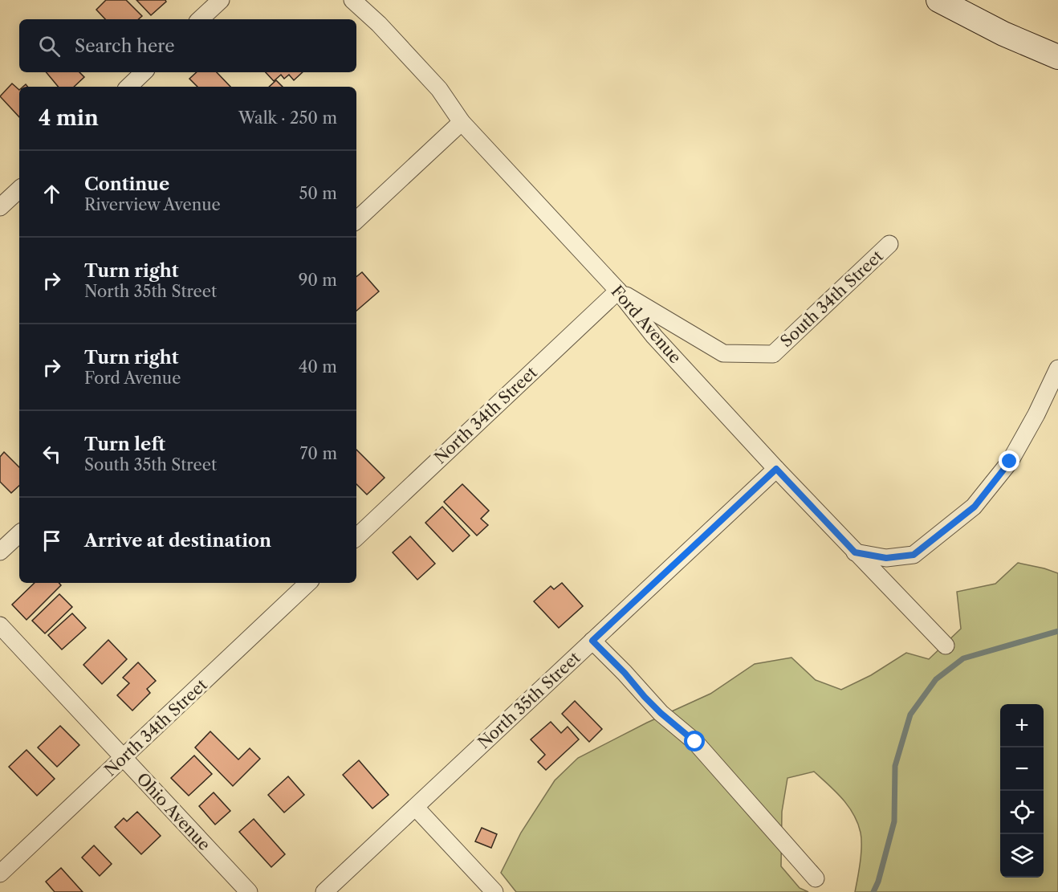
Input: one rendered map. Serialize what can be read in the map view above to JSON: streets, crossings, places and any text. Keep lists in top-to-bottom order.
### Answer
{
  "streets": {
    "street": [
      "South 34th Street",
      "Ford Avenue",
      "North 34th Street",
      "North 35th Street",
      "Ohio Avenue"
    ]
  },
  "crossings": [
    ["South 34th Street", "Ford Avenue"],
    ["South 34th Street", "North 34th Street"],
    ["Ford Avenue", "North 34th Street"],
    ["Ford Avenue", "North 35th Street"],
    ["North 34th Street", "Ohio Avenue"]
  ],
  "page": {
    "search": "Search here",
    "heading": ["4 min", "Walk · 250 m"],
    "list": [
      ["Continue", "Riverview Avenue", "50 m"],
      ["Turn right", "North 35th Street", "90 m"],
      ["Turn right", "Ford Avenue", "40 m"],
      ["Turn left", "South 35th Street", "70 m"],
      "Arrive at destination"
    ],
    "map_buttons": ["+", "−"]
  }
}
